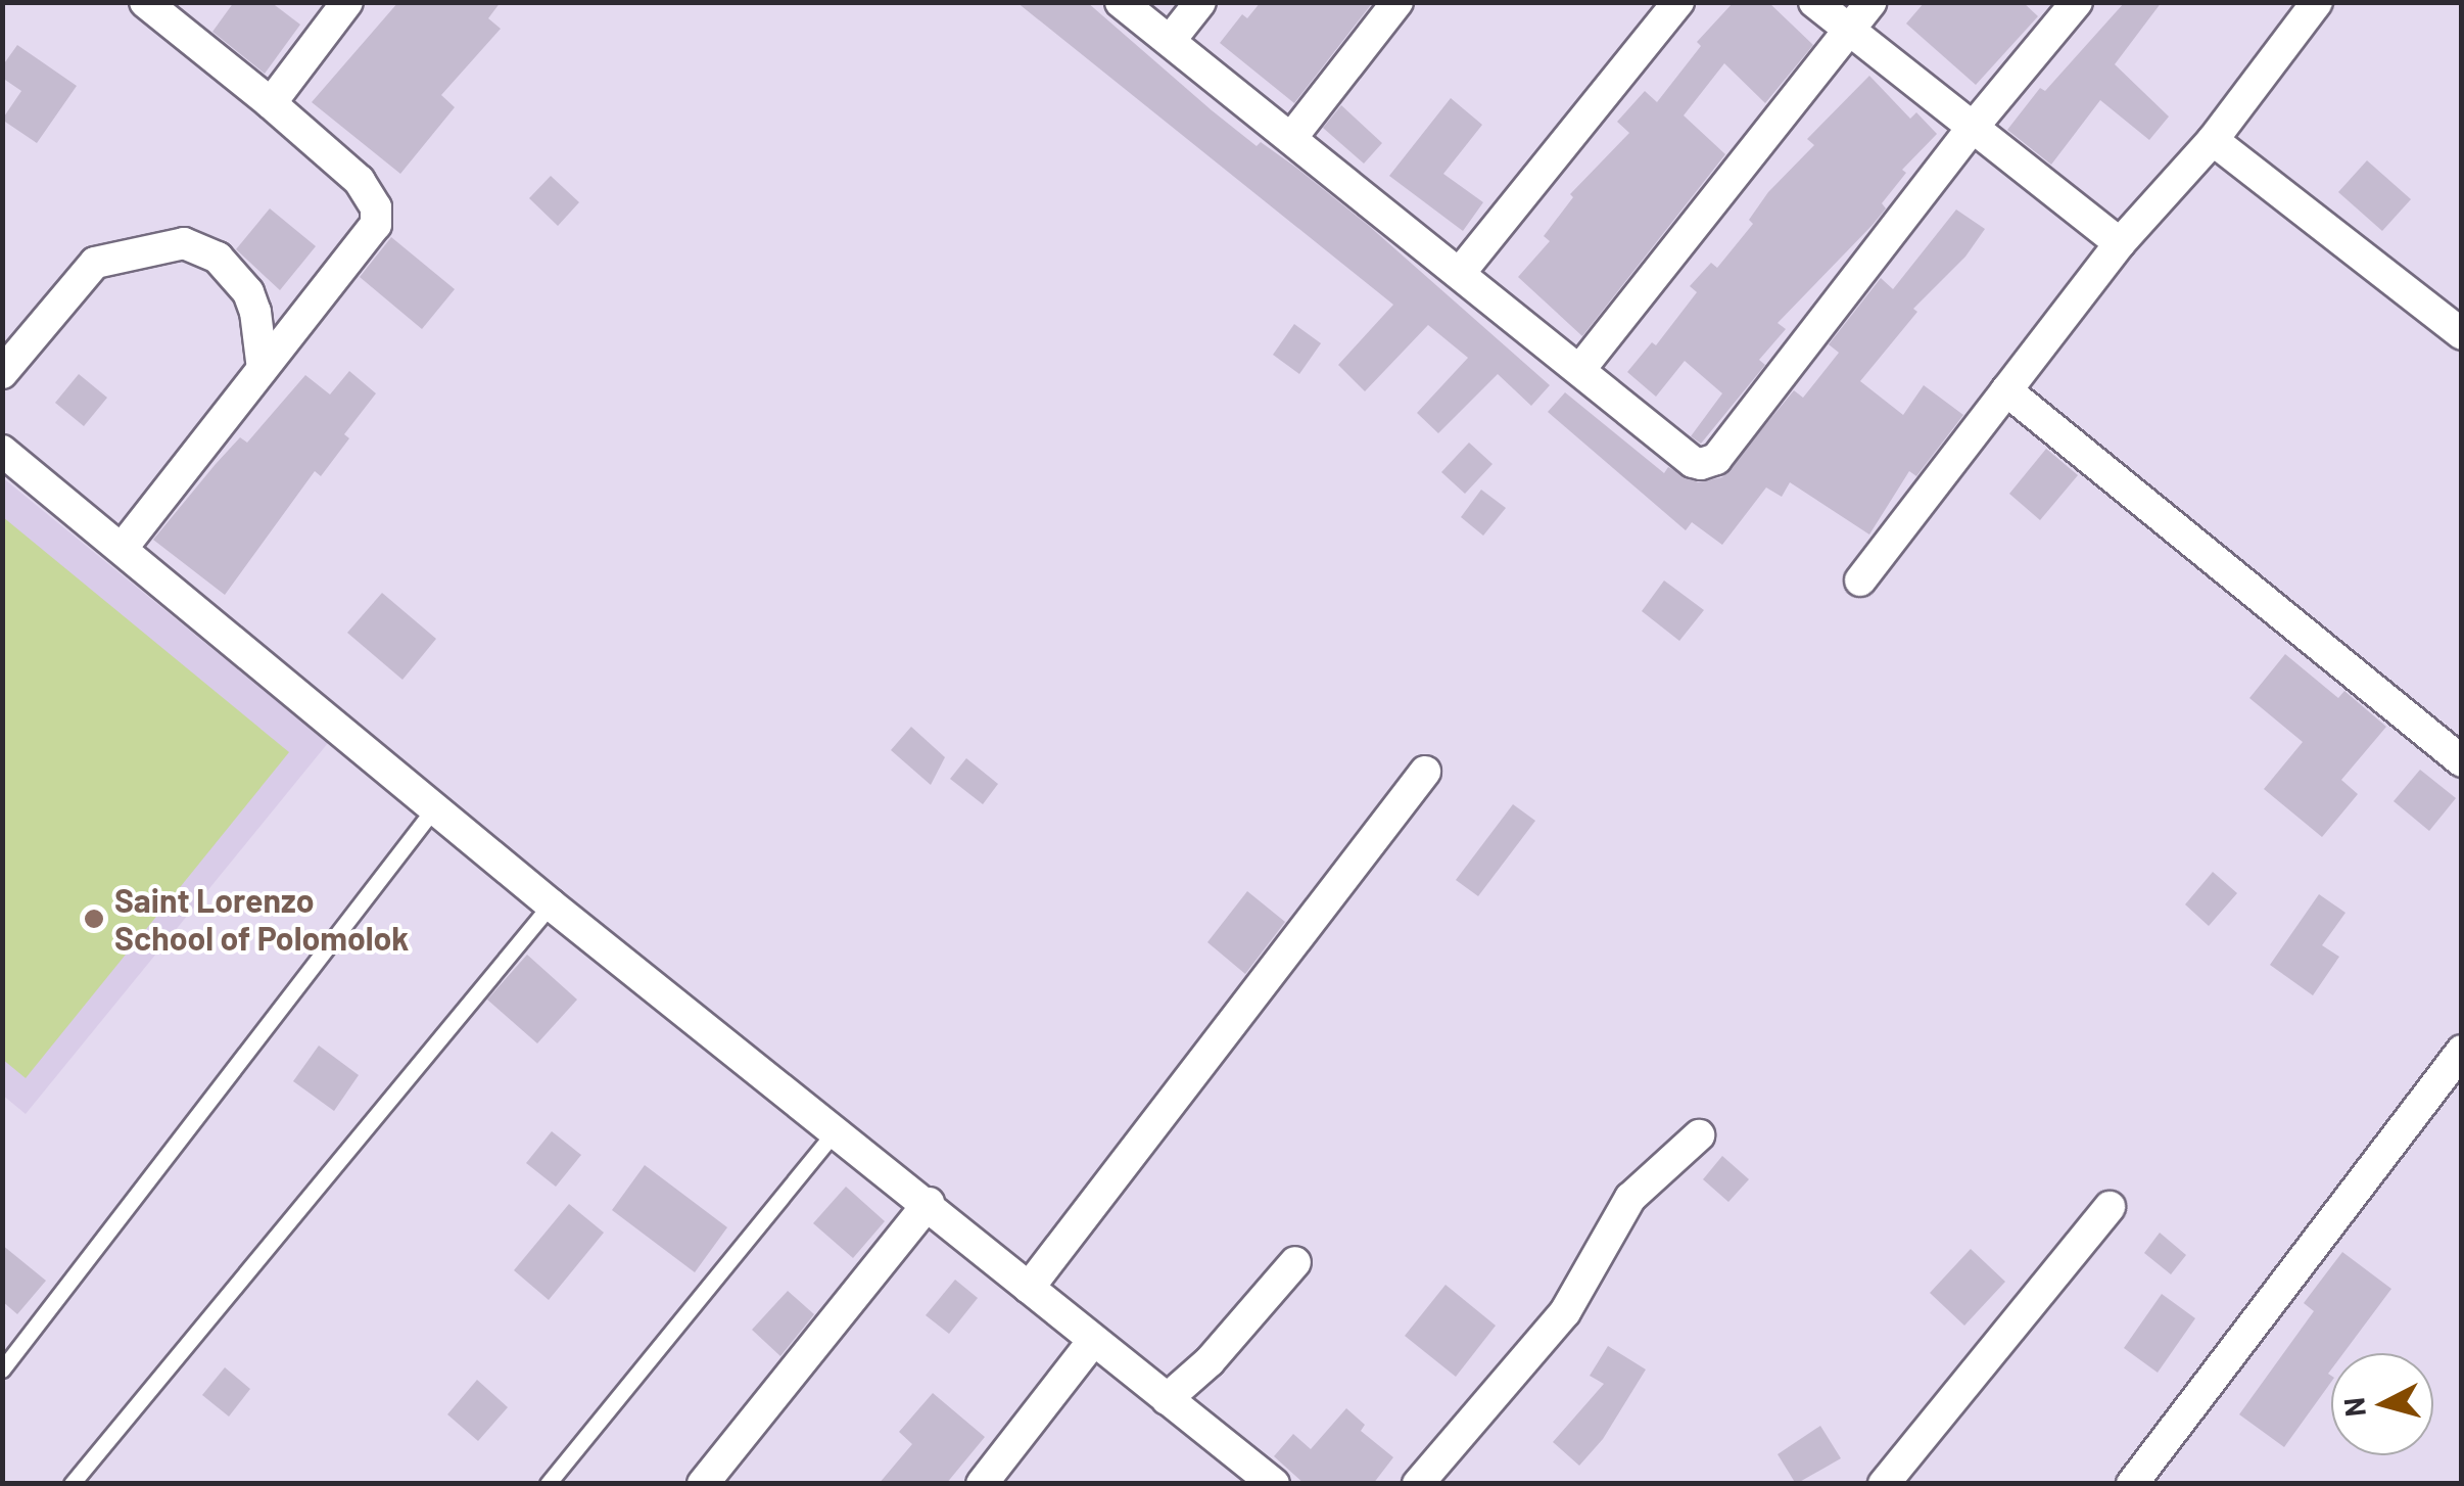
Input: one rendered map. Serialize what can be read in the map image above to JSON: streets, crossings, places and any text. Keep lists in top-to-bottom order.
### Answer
{
  "places": ["Saint Lorenzo School of Polomolok"],
  "north": "left"
}
